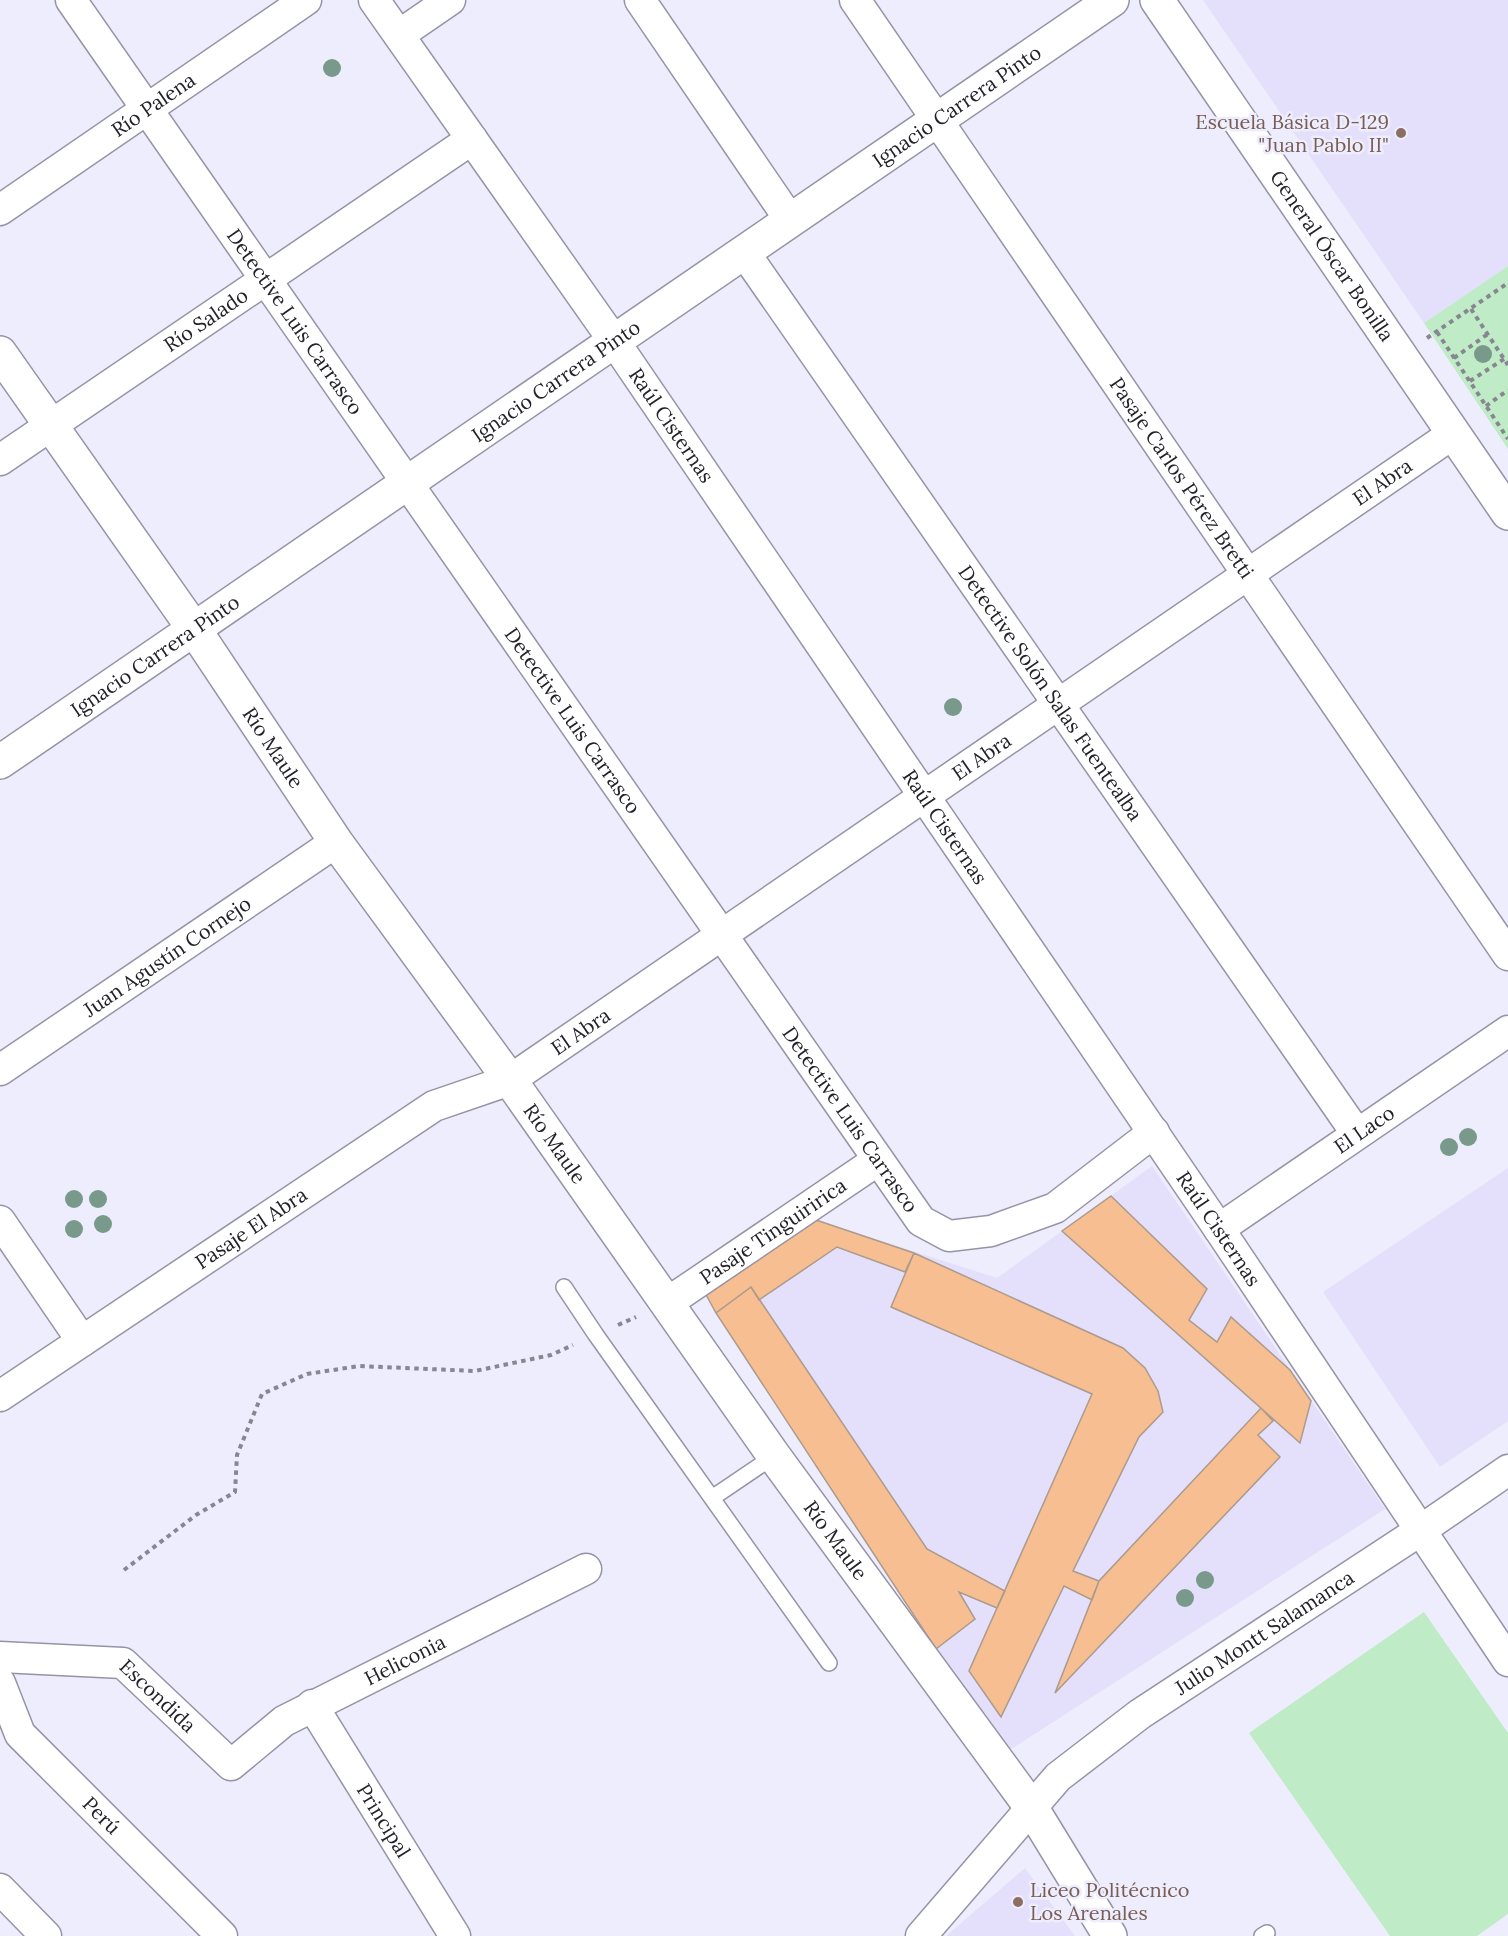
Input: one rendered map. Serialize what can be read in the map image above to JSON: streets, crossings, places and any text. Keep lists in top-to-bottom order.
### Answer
{
  "streets": {
    "street": [
      "Río Palena",
      "Ignacio Carrera Pinto",
      "General Óscar Bonilla",
      "Río Salado",
      "Detective Luis Carrasco",
      "Raúl Cisternas",
      "Pasaje Carlos Pérez Bretti",
      "El Abra",
      "Detective Solón Salas Fuentealba",
      "Río Maule",
      "Juan Agustín Cornejo",
      "El Laco",
      "Pasaje El Abra",
      "Pasaje Tinguiririca",
      "Julio Montt Salamanca",
      "Heliconia",
      "Escondida",
      "Perú",
      "Principal"
    ]
  },
  "crossings": [
    ["Río Palena", "Detective Luis Carrasco"],
    ["Ignacio Carrera Pinto", "Detective Luis Carrasco"],
    ["Ignacio Carrera Pinto", "Raúl Cisternas"],
    ["Ignacio Carrera Pinto", "Pasaje Carlos Pérez Bretti"],
    ["Ignacio Carrera Pinto", "Detective Solón Salas Fuentealba"],
    ["Ignacio Carrera Pinto", "Río Maule"],
    ["General Óscar Bonilla", "El Abra"],
    ["Río Salado", "Detective Luis Carrasco"],
    ["Río Salado", "Raúl Cisternas"],
    ["Río Salado", "Río Maule"],
    ["Detective Luis Carrasco", "Raúl Cisternas"],
    ["Detective Luis Carrasco", "El Abra"],
    ["Detective Luis Carrasco", "Pasaje Tinguiririca"],
    ["Raúl Cisternas", "El Abra"],
    ["Raúl Cisternas", "El Laco"],
    ["Raúl Cisternas", "Julio Montt Salamanca"],
    ["Pasaje Carlos Pérez Bretti", "El Abra"],
    ["El Abra", "Detective Solón Salas Fuentealba"],
    ["El Abra", "Río Maule"],
    ["El Abra", "Pasaje El Abra"],
    ["Detective Solón Salas Fuentealba", "El Laco"],
    ["Río Maule", "Juan Agustín Cornejo"],
    ["Río Maule", "Pasaje El Abra"],
    ["Río Maule", "Pasaje Tinguiririca"],
    ["Río Maule", "Julio Montt Salamanca"],
    ["Heliconia", "Escondida"],
    ["Heliconia", "Principal"]
  ],
  "places": ["Escuela Básica D-129 \"Juan Pablo II\"", "Liceo Politécnico Los Arenales"]
}
